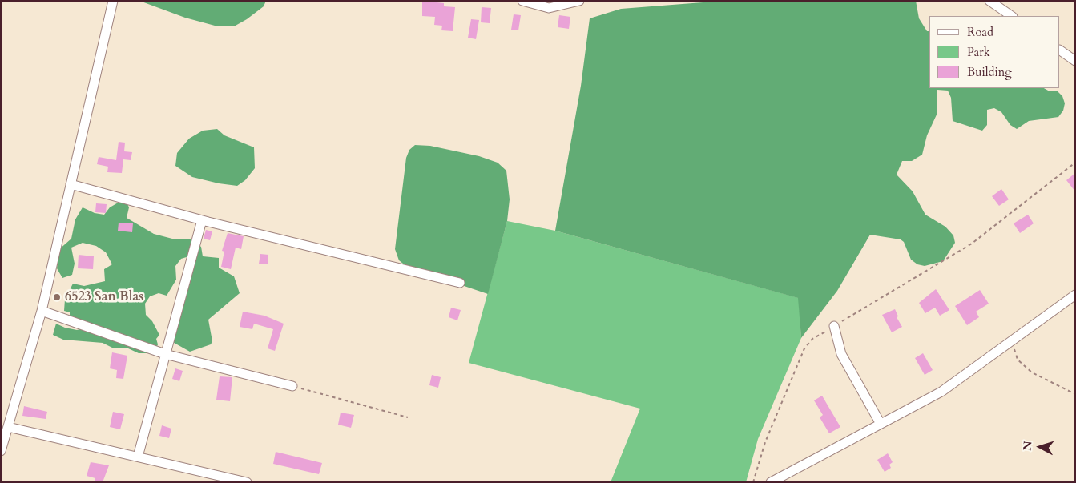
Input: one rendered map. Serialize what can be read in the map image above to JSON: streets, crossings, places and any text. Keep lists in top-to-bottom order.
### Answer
{
  "places": ["6523 San Blas"],
  "legend": ["Road", "Park", "Building"],
  "north": "left"
}
